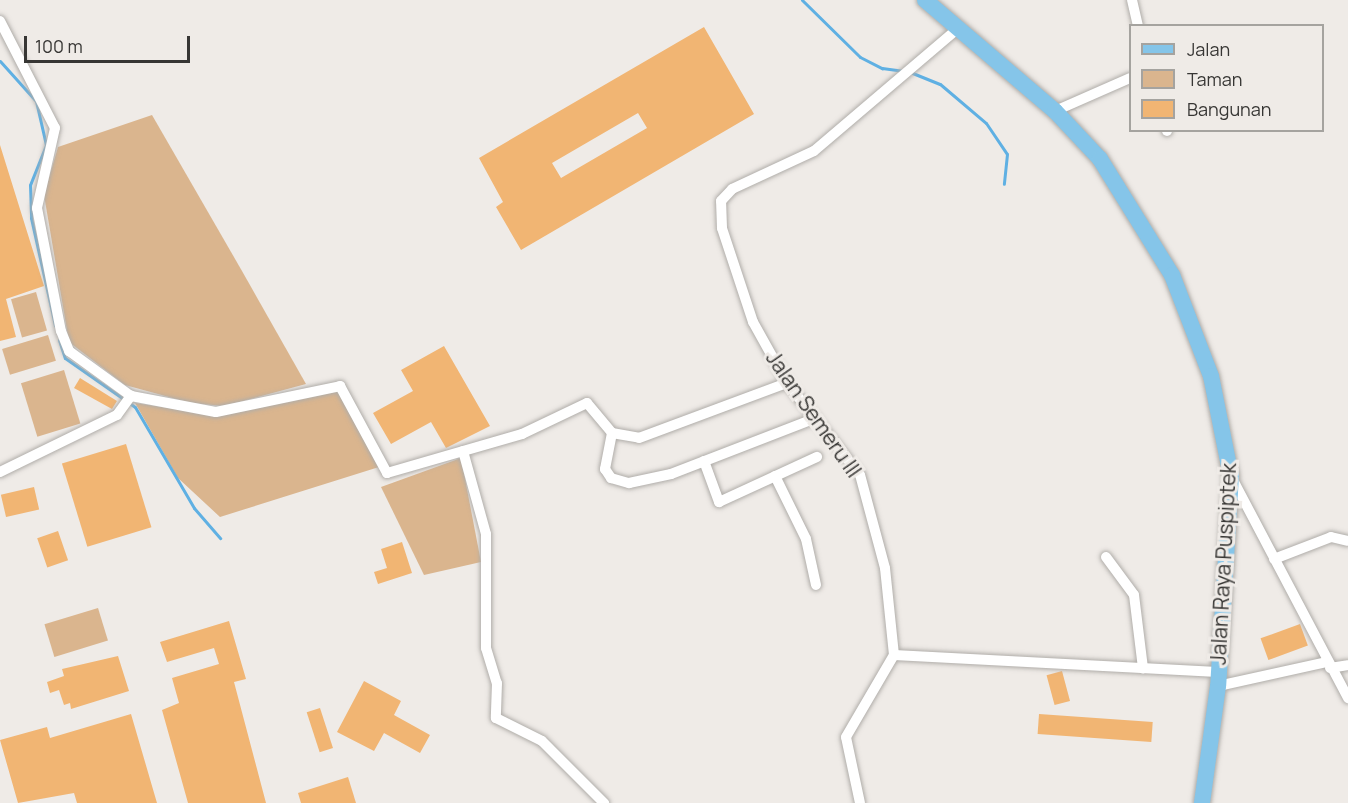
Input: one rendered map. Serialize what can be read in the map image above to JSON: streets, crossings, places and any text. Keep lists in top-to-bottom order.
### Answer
{
  "streets": {
    "main road": ["Jalan Raya Puspiptek"],
    "street": ["Jalan Semeru III"]
  },
  "crossings": [
    ["Jalan Semeru III", "Jalan Raya Puspiptek"]
  ],
  "legend": ["Jalan", "Taman", "Bangunan"],
  "scale_bar": "100 m"
}
